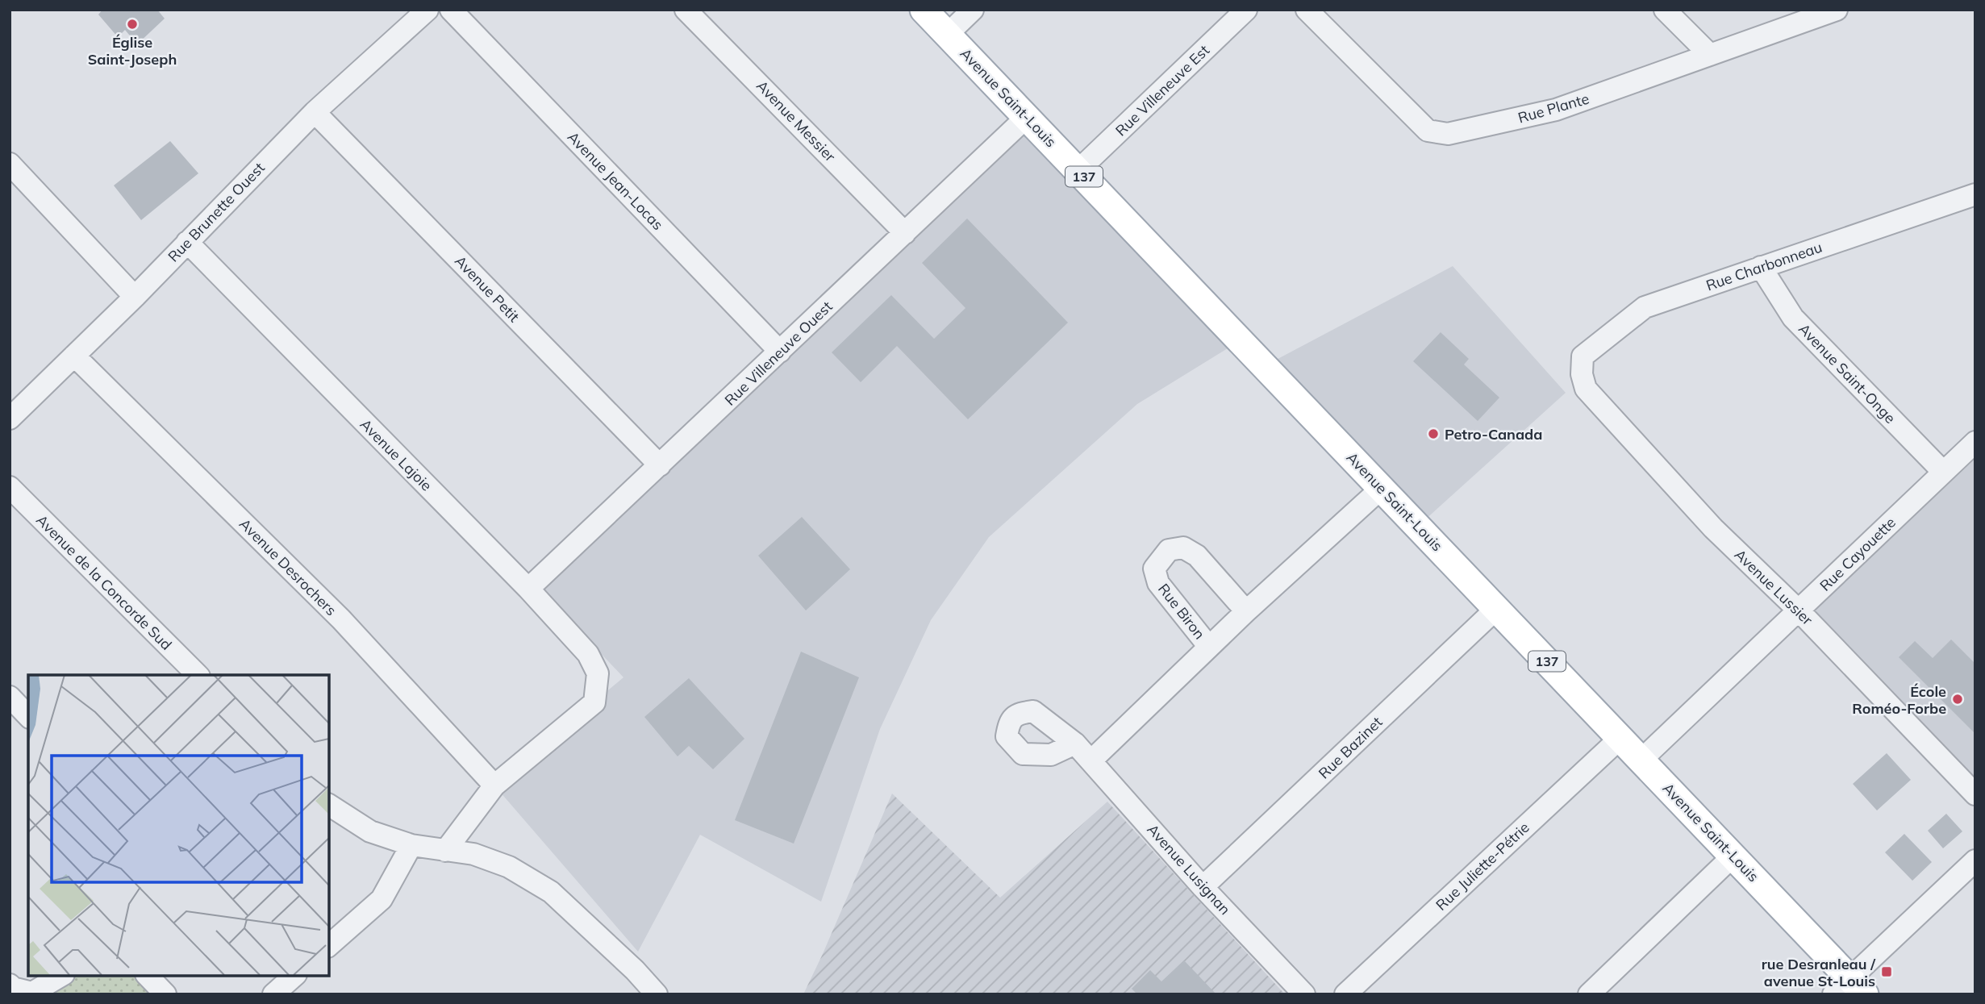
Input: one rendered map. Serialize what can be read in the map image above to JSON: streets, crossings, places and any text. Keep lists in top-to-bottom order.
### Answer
{
  "streets": {
    "main road": ["Avenue Saint-Louis", "137"],
    "street": [
      "Rue Villeneuve Est",
      "Rue Plante",
      "Avenue Messier",
      "Avenue Jean-Locas",
      "Rue Brunette Ouest",
      "Rue Charbonneau",
      "Avenue Petit",
      "Rue Villeneuve Ouest",
      "Avenue Saint-Onge",
      "Avenue Lajoie",
      "Rue Cayouette",
      "Avenue Desrochers",
      "Avenue de la Concorde Sud",
      "Avenue Lussier",
      "Rue Biron",
      "Rue Bazinet",
      "Rue Juliette-Pétrie",
      "Avenue Lusignan"
    ]
  },
  "crossings": [
    ["Rue Villeneuve Est", "Avenue Saint-Louis"],
    ["Avenue Saint-Louis", "Rue Villeneuve Ouest"],
    ["Avenue Saint-Louis", "Rue Cayouette"],
    ["Avenue Saint-Louis", "Rue Biron"],
    ["Avenue Saint-Louis", "Rue Bazinet"],
    ["Avenue Saint-Louis", "Rue Juliette-Pétrie"],
    ["Avenue Messier", "Rue Villeneuve Ouest"],
    ["Avenue Jean-Locas", "Rue Villeneuve Ouest"],
    ["Rue Brunette Ouest", "Avenue Petit"],
    ["Rue Brunette Ouest", "Avenue Lajoie"],
    ["Rue Brunette Ouest", "Avenue Desrochers"],
    ["Rue Charbonneau", "Avenue Saint-Onge"],
    ["Rue Charbonneau", "Avenue Lussier"],
    ["Avenue Petit", "Rue Villeneuve Ouest"],
    ["Rue Villeneuve Ouest", "Avenue Lajoie"],
    ["Avenue Saint-Onge", "Rue Cayouette"],
    ["Avenue Lajoie", "Avenue Desrochers"],
    ["Rue Cayouette", "Avenue Lussier"],
    ["Rue Biron", "Avenue Lusignan"],
    ["Rue Bazinet", "Avenue Lusignan"]
  ],
  "places": {
    "other": ["Église Saint-Joseph", "Petro-Canada", "École Roméo-Forbe"],
    "transit": ["rue Desranleau / avenue St-Louis"]
  }
}
